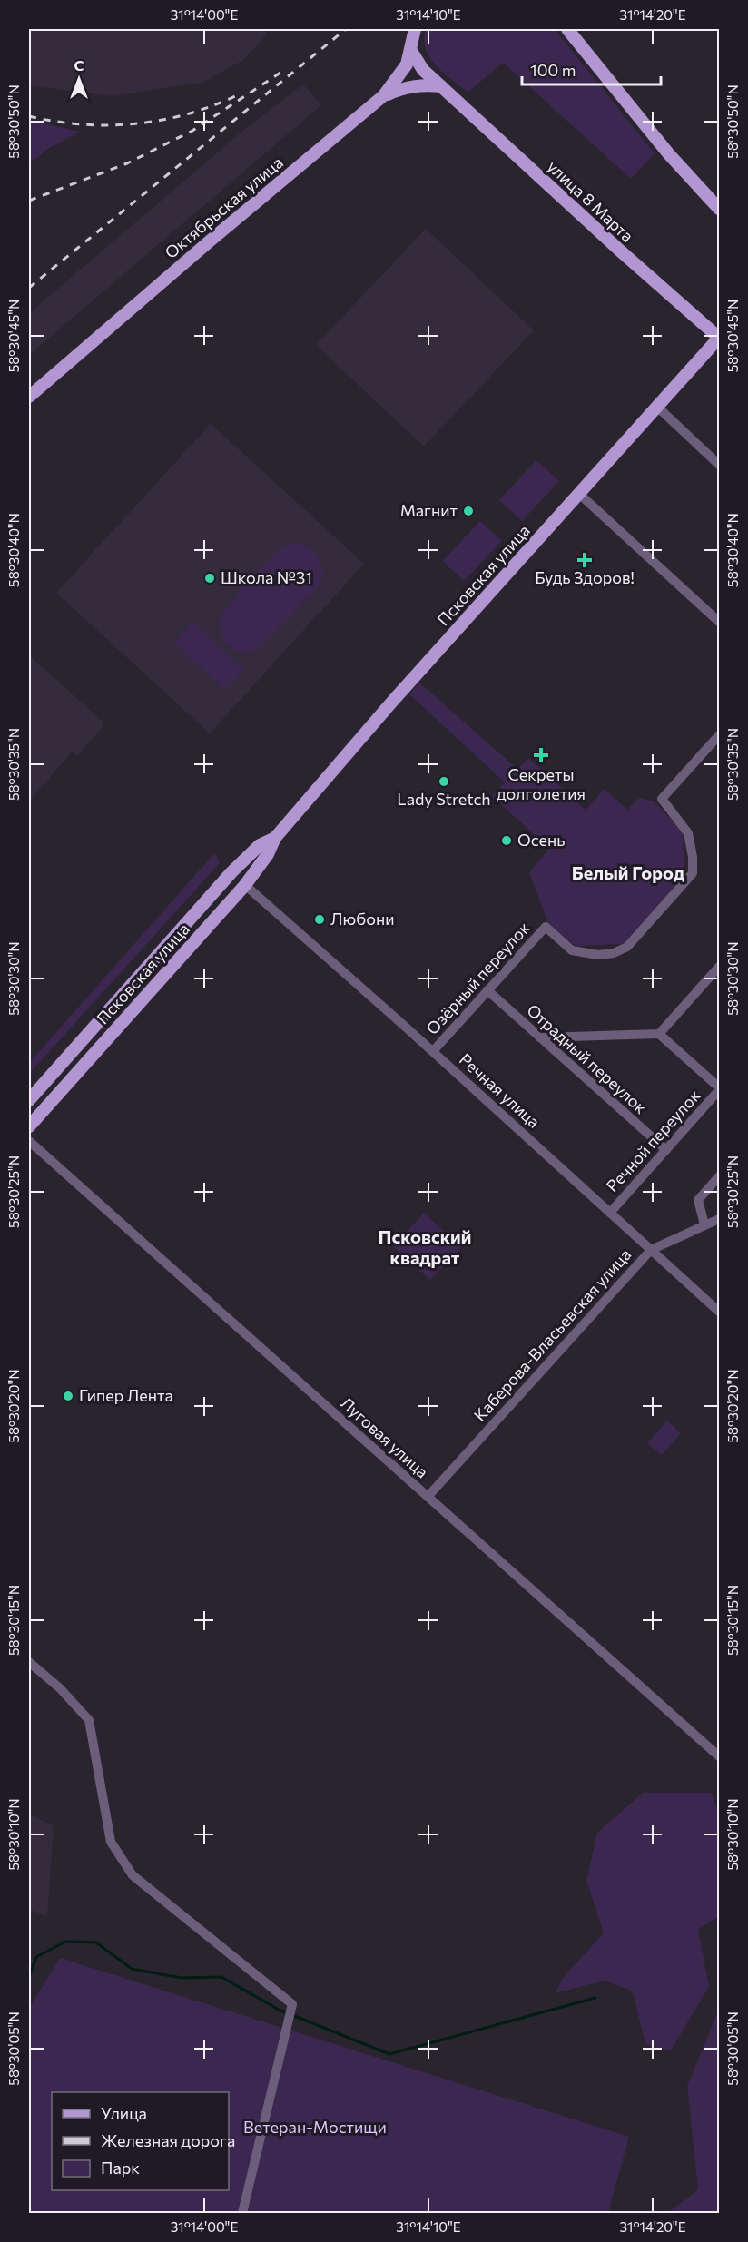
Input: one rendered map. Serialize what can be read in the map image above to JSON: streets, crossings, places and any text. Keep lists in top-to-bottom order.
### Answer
{
  "streets": {
    "main road": ["улица 8 Марта", "Октябрьская улица", "Псковская улица"],
    "street": [
      "Озёрный переулок",
      "Отрадный переулок",
      "Речная улица",
      "Речной переулок",
      "Каберова-Власьевская улица",
      "Луговая улица"
    ]
  },
  "crossings": [
    ["улица 8 Марта", "Октябрьская улица"],
    ["улица 8 Марта", "Псковская улица"],
    ["Псковская улица", "Речная улица"],
    ["Озёрный переулок", "Отрадный переулок"],
    ["Озёрный переулок", "Речная улица"],
    ["Отрадный переулок", "Речной переулок"],
    ["Речная улица", "Речной переулок"],
    ["Речная улица", "Каберова-Власьевская улица"],
    ["Каберова-Власьевская улица", "Луговая улица"]
  ],
  "districts": ["Белый Город", "Псковский квадрат"],
  "parks": ["Ветеран-Мостищи"],
  "places": {
    "other": [
      "Магнит",
      "Школа №31",
      "Lady Stretch",
      "Осень",
      "Любони",
      "Гипер Лента"
    ],
    "health": ["Будь Здоров!", "Секреты долголетия"]
  },
  "legend": ["Улица", "Железная дорога", "Парк"],
  "scale_bar": "100 m",
  "north": "top",
  "coordinates": [
    "31°14'00\"E",
    "31°14'10\"E",
    "31°14'20\"E",
    "58°30'50\"N",
    "58°30'45\"N",
    "58°30'40\"N",
    "58°30'35\"N",
    "58°30'30\"N",
    "58°30'25\"N",
    "58°30'20\"N",
    "58°30'15\"N",
    "58°30'10\"N",
    "58°30'05\"N"
  ]
}
